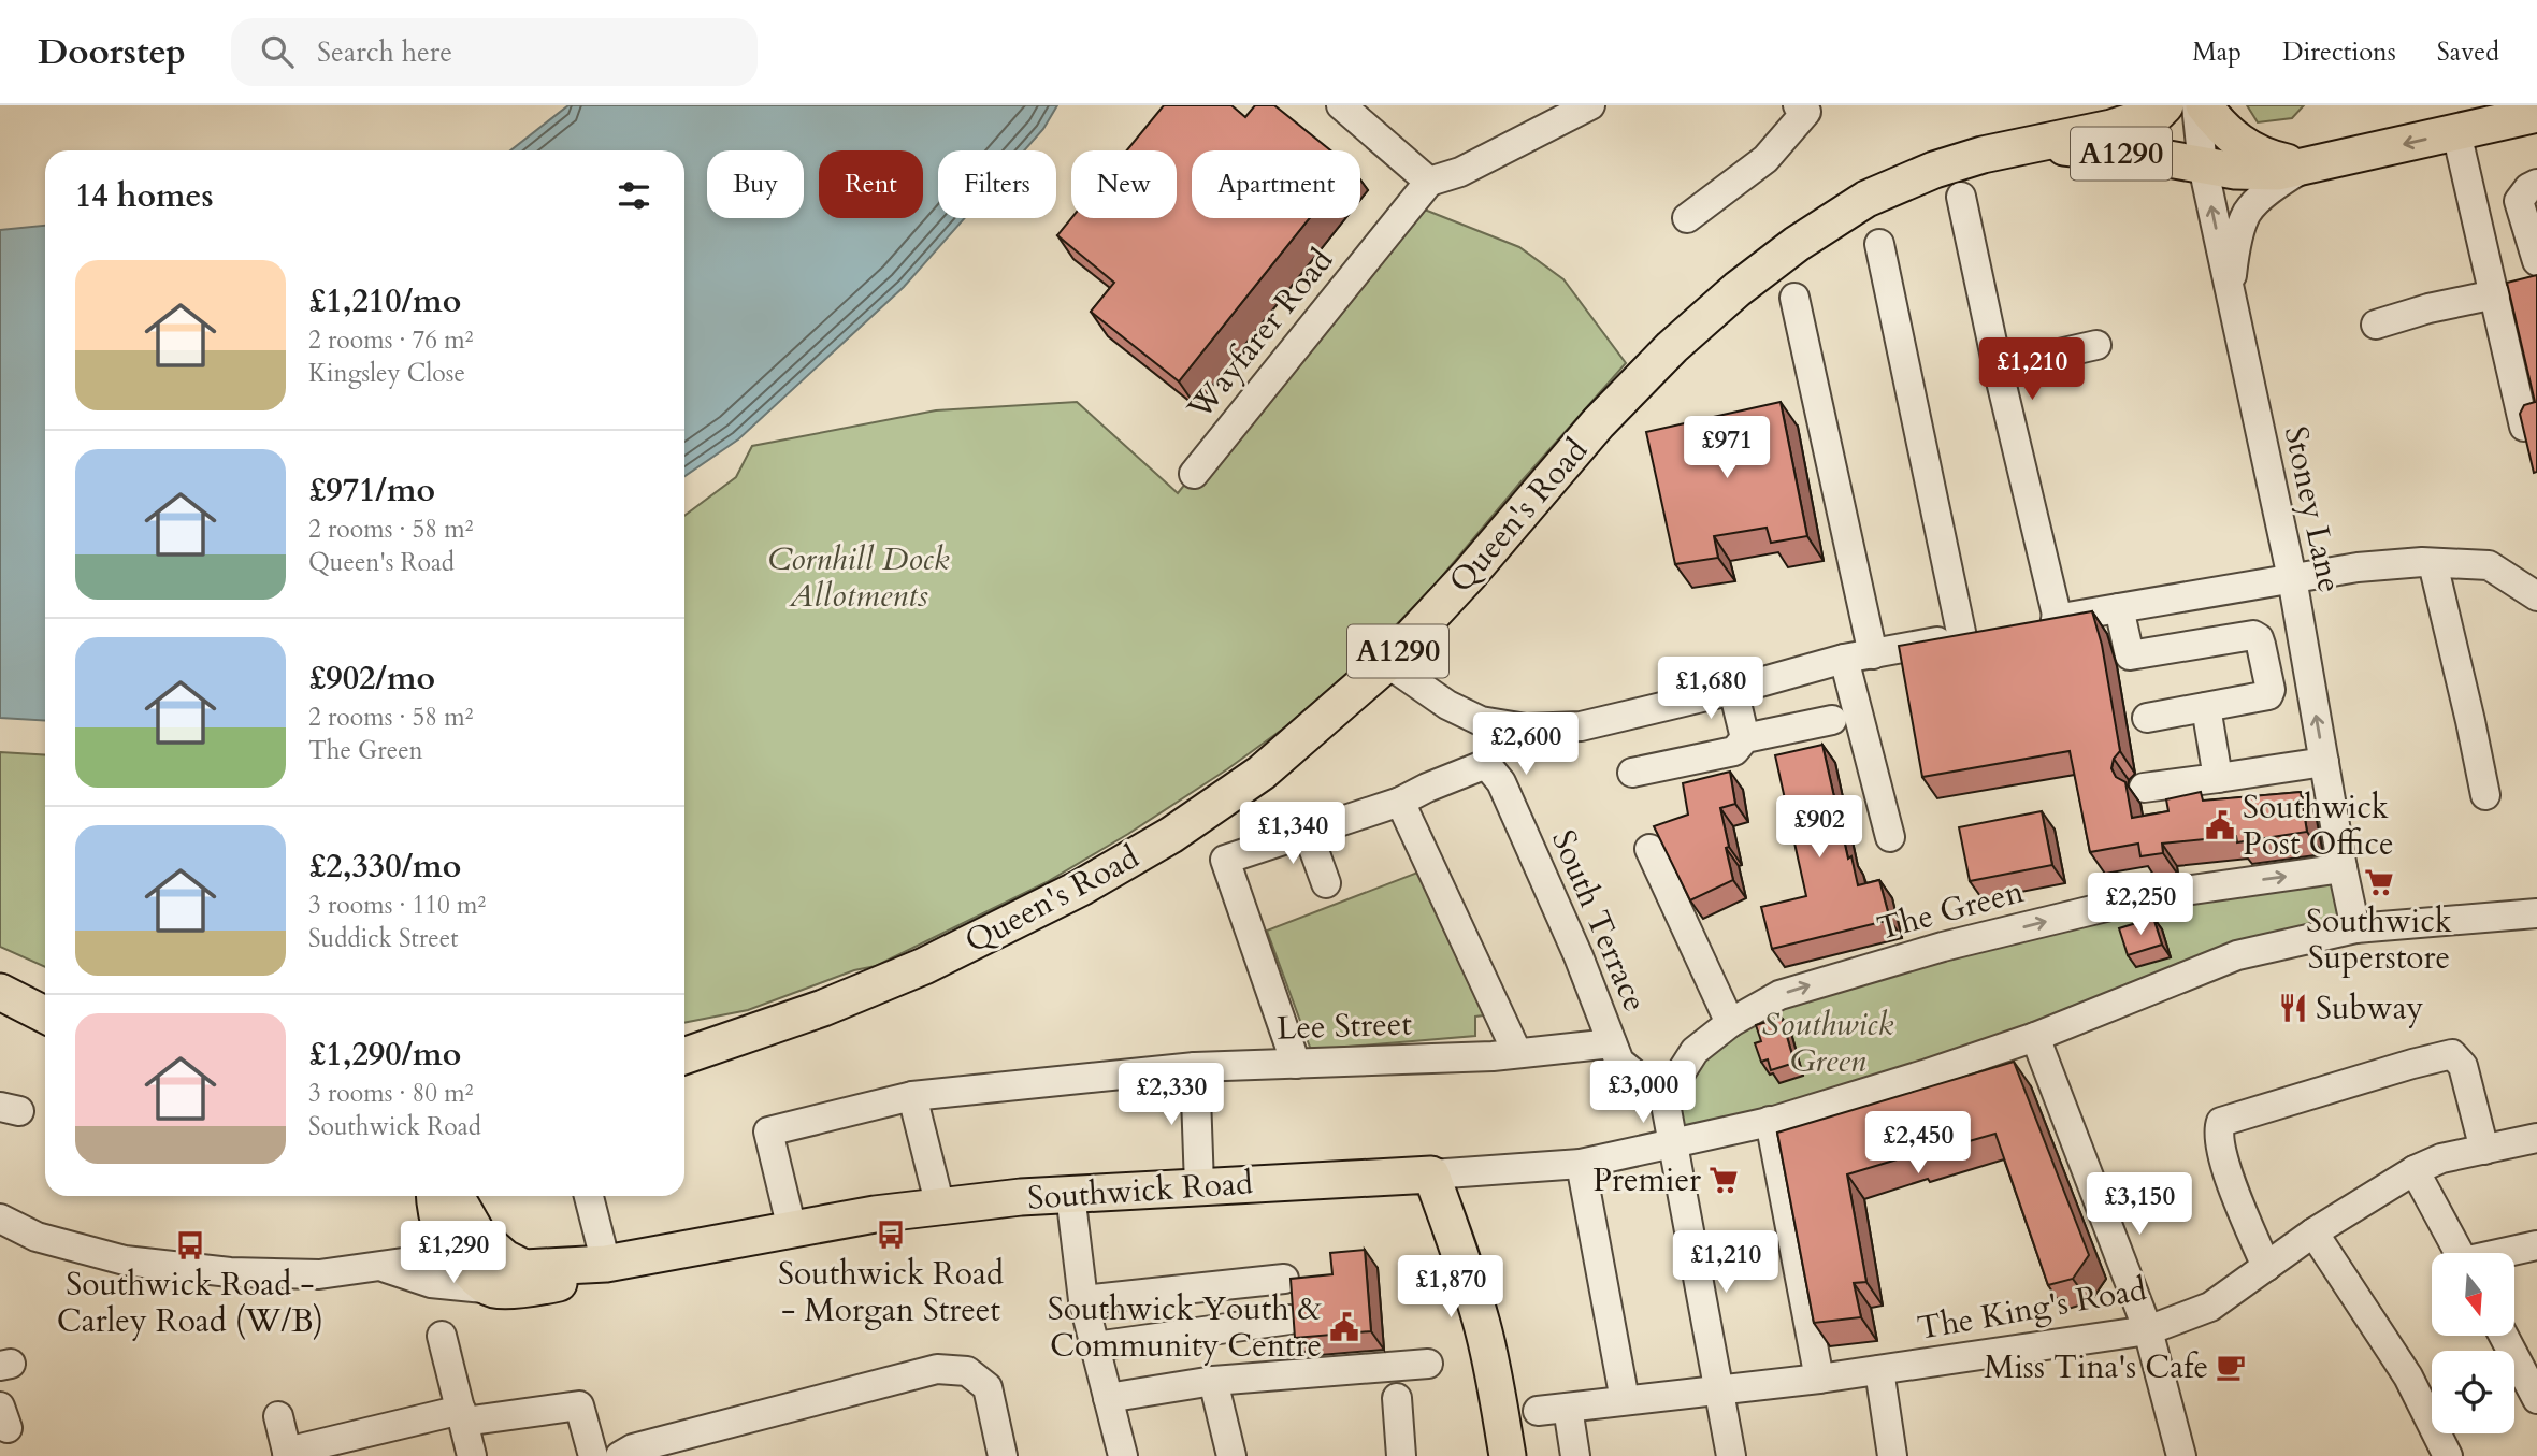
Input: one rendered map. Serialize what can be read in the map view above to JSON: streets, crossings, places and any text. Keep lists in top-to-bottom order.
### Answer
{
  "streets": {
    "main road": ["A1290", "Queen's Road", "Southwick Road"],
    "street": [
      "Wayfarer Road",
      "Stoney Lane",
      "The Green",
      "South Terrace",
      "Lee Street",
      "The King's Road"
    ]
  },
  "crossings": [
    ["A1290", "Stoney Lane"],
    ["A1290", "Queen's Road"],
    ["Stoney Lane", "The Green"],
    ["Stoney Lane", "Southwick Road"],
    ["The Green", "South Terrace"],
    ["South Terrace", "Lee Street"],
    ["Lee Street", "Southwick Road"]
  ],
  "parks": ["Cornhill Dock Allotments", "Southwick Green"],
  "places": {
    "public building": ["Southwick Post Office", "Southwick Youth & Community Centre"],
    "supermarket": ["Southwick Superstore", "Premier"],
    "restaurant": ["Subway"],
    "bus stop": ["Southwick Road - Morgan Street", "Southwick Road - Carley Road (W/B)"],
    "cafe": ["Miss Tina's Cafe"]
  },
  "north": "bottom",
  "page": {
    "header": "Doorstep",
    "search": "Search here",
    "nav": ["Map", "Directions", "Saved"],
    "chip": [
      "Buy",
      "Rent",
      "Filters",
      "New",
      "Apartment"
    ],
    "heading": "14 homes",
    "list": [
      {
        "name": "£1,210/mo",
        "note": "2 rooms · 76 m² · Kingsley Close"
      },
      {
        "name": "£971/mo",
        "note": "2 rooms · 58 m² · Queen's Road"
      },
      {
        "name": "£902/mo",
        "note": "2 rooms · 58 m² · The Green"
      },
      {
        "name": "£2,330/mo",
        "note": "3 rooms · 110 m² · Suddick Street"
      },
      {
        "name": "£1,290/mo",
        "note": "3 rooms · 80 m² · Southwick Road"
      }
    ],
    "price": [
      "£1,210",
      "£971",
      "£1,680",
      "£2,600",
      "£902",
      "£1,340",
      "£2,250",
      "£3,000",
      "£2,330",
      "£2,450",
      "£3,150",
      "£1,290",
      "£1,210",
      "£1,870"
    ]
  }
}
